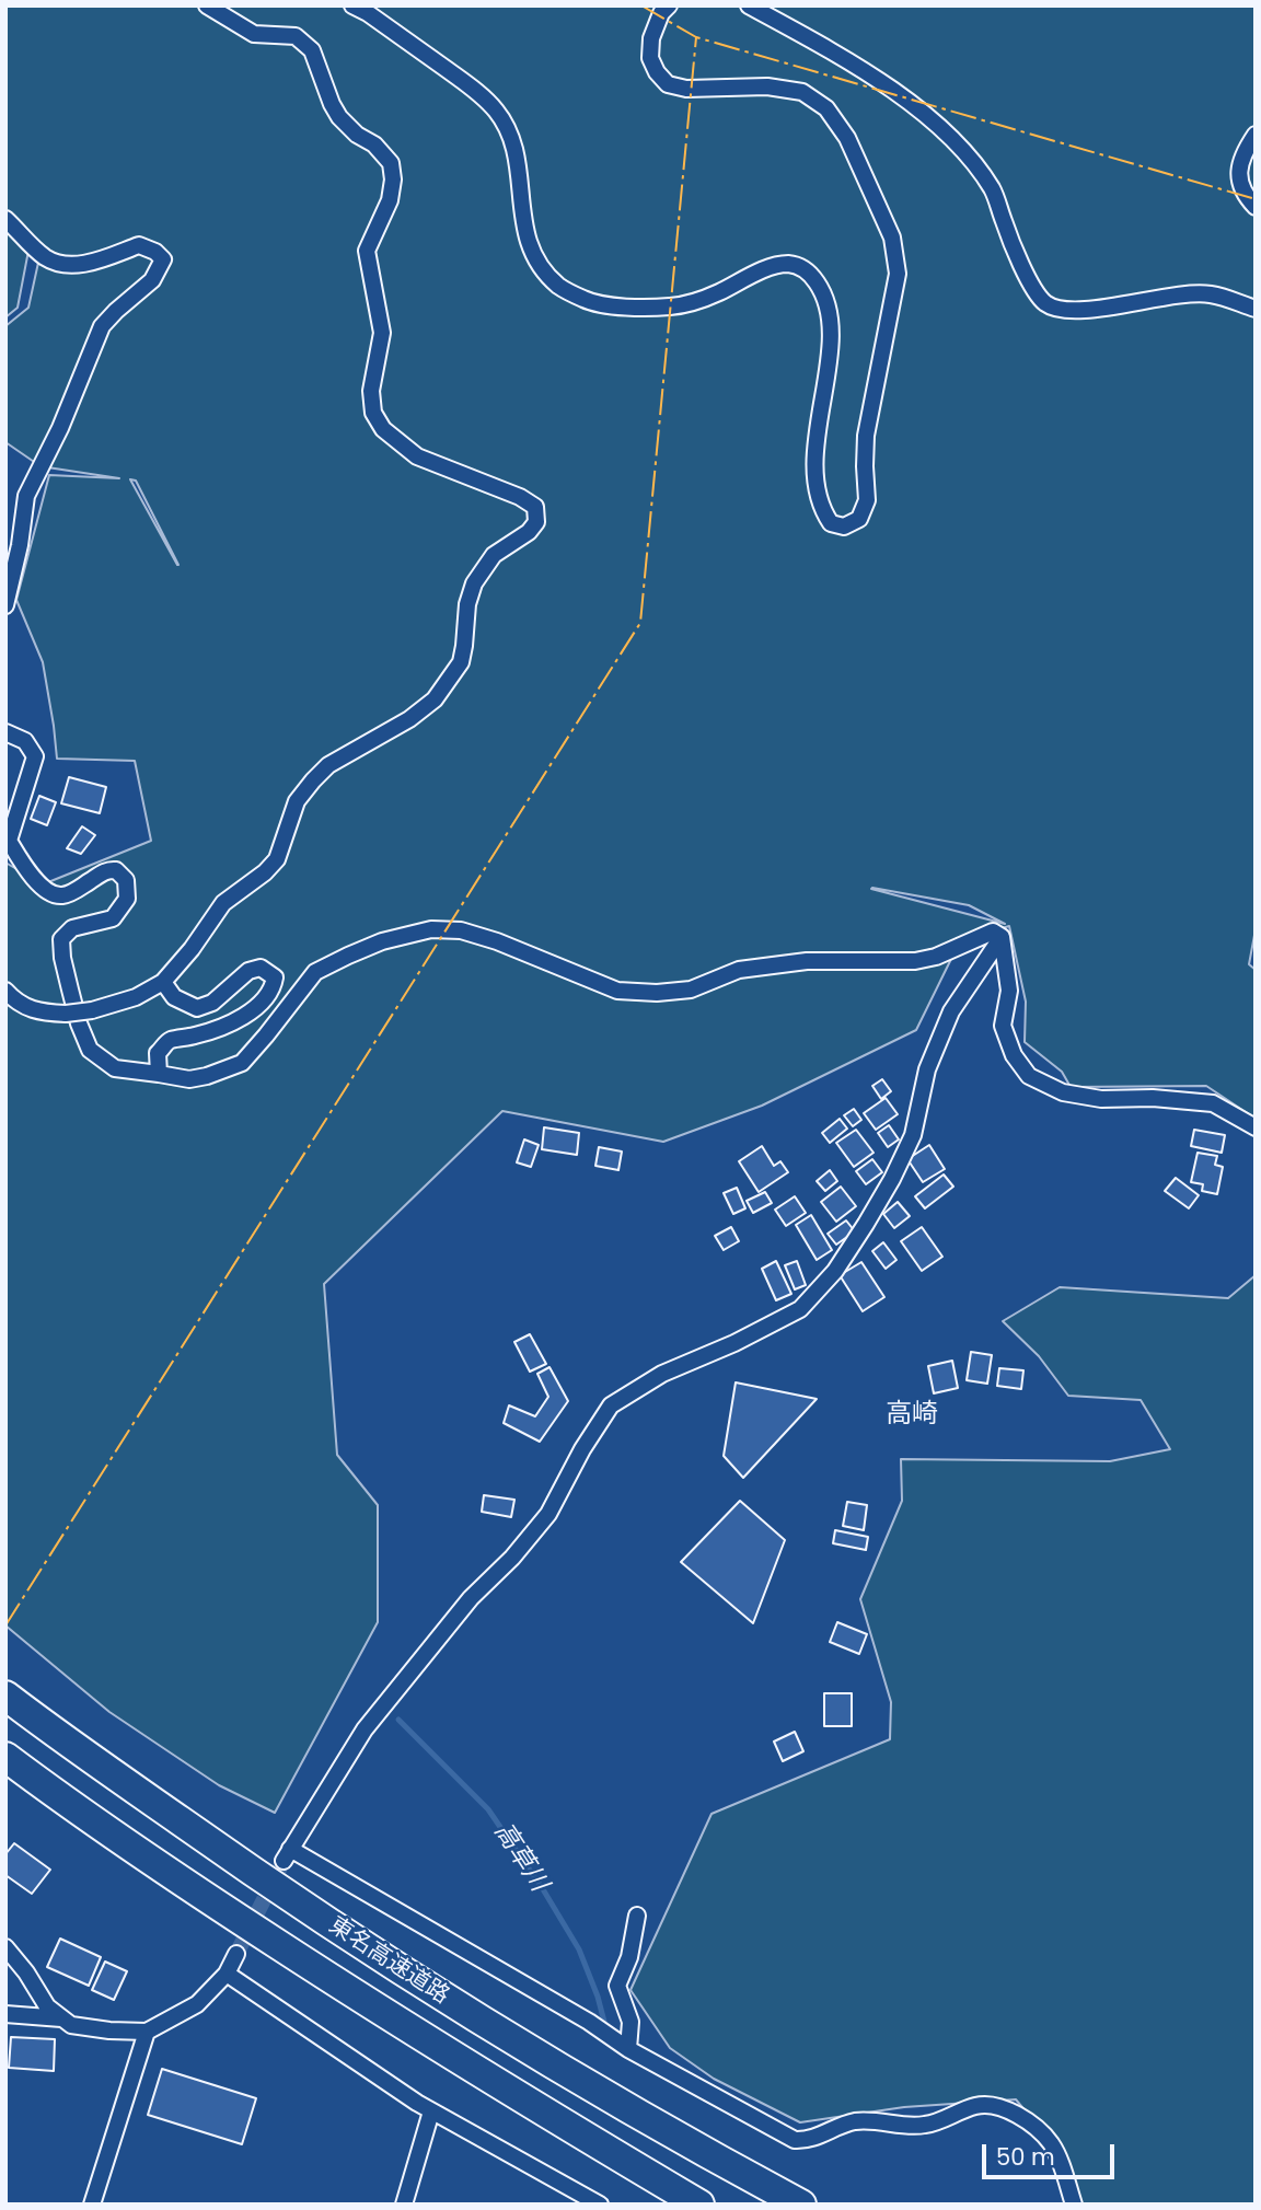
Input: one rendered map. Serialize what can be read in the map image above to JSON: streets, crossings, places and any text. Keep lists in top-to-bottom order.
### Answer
{
  "streets": {
    "highway": ["東名高速道路"]
  },
  "districts": ["高崎"],
  "water": ["高草川"],
  "scale_bar": "50 m"
}
